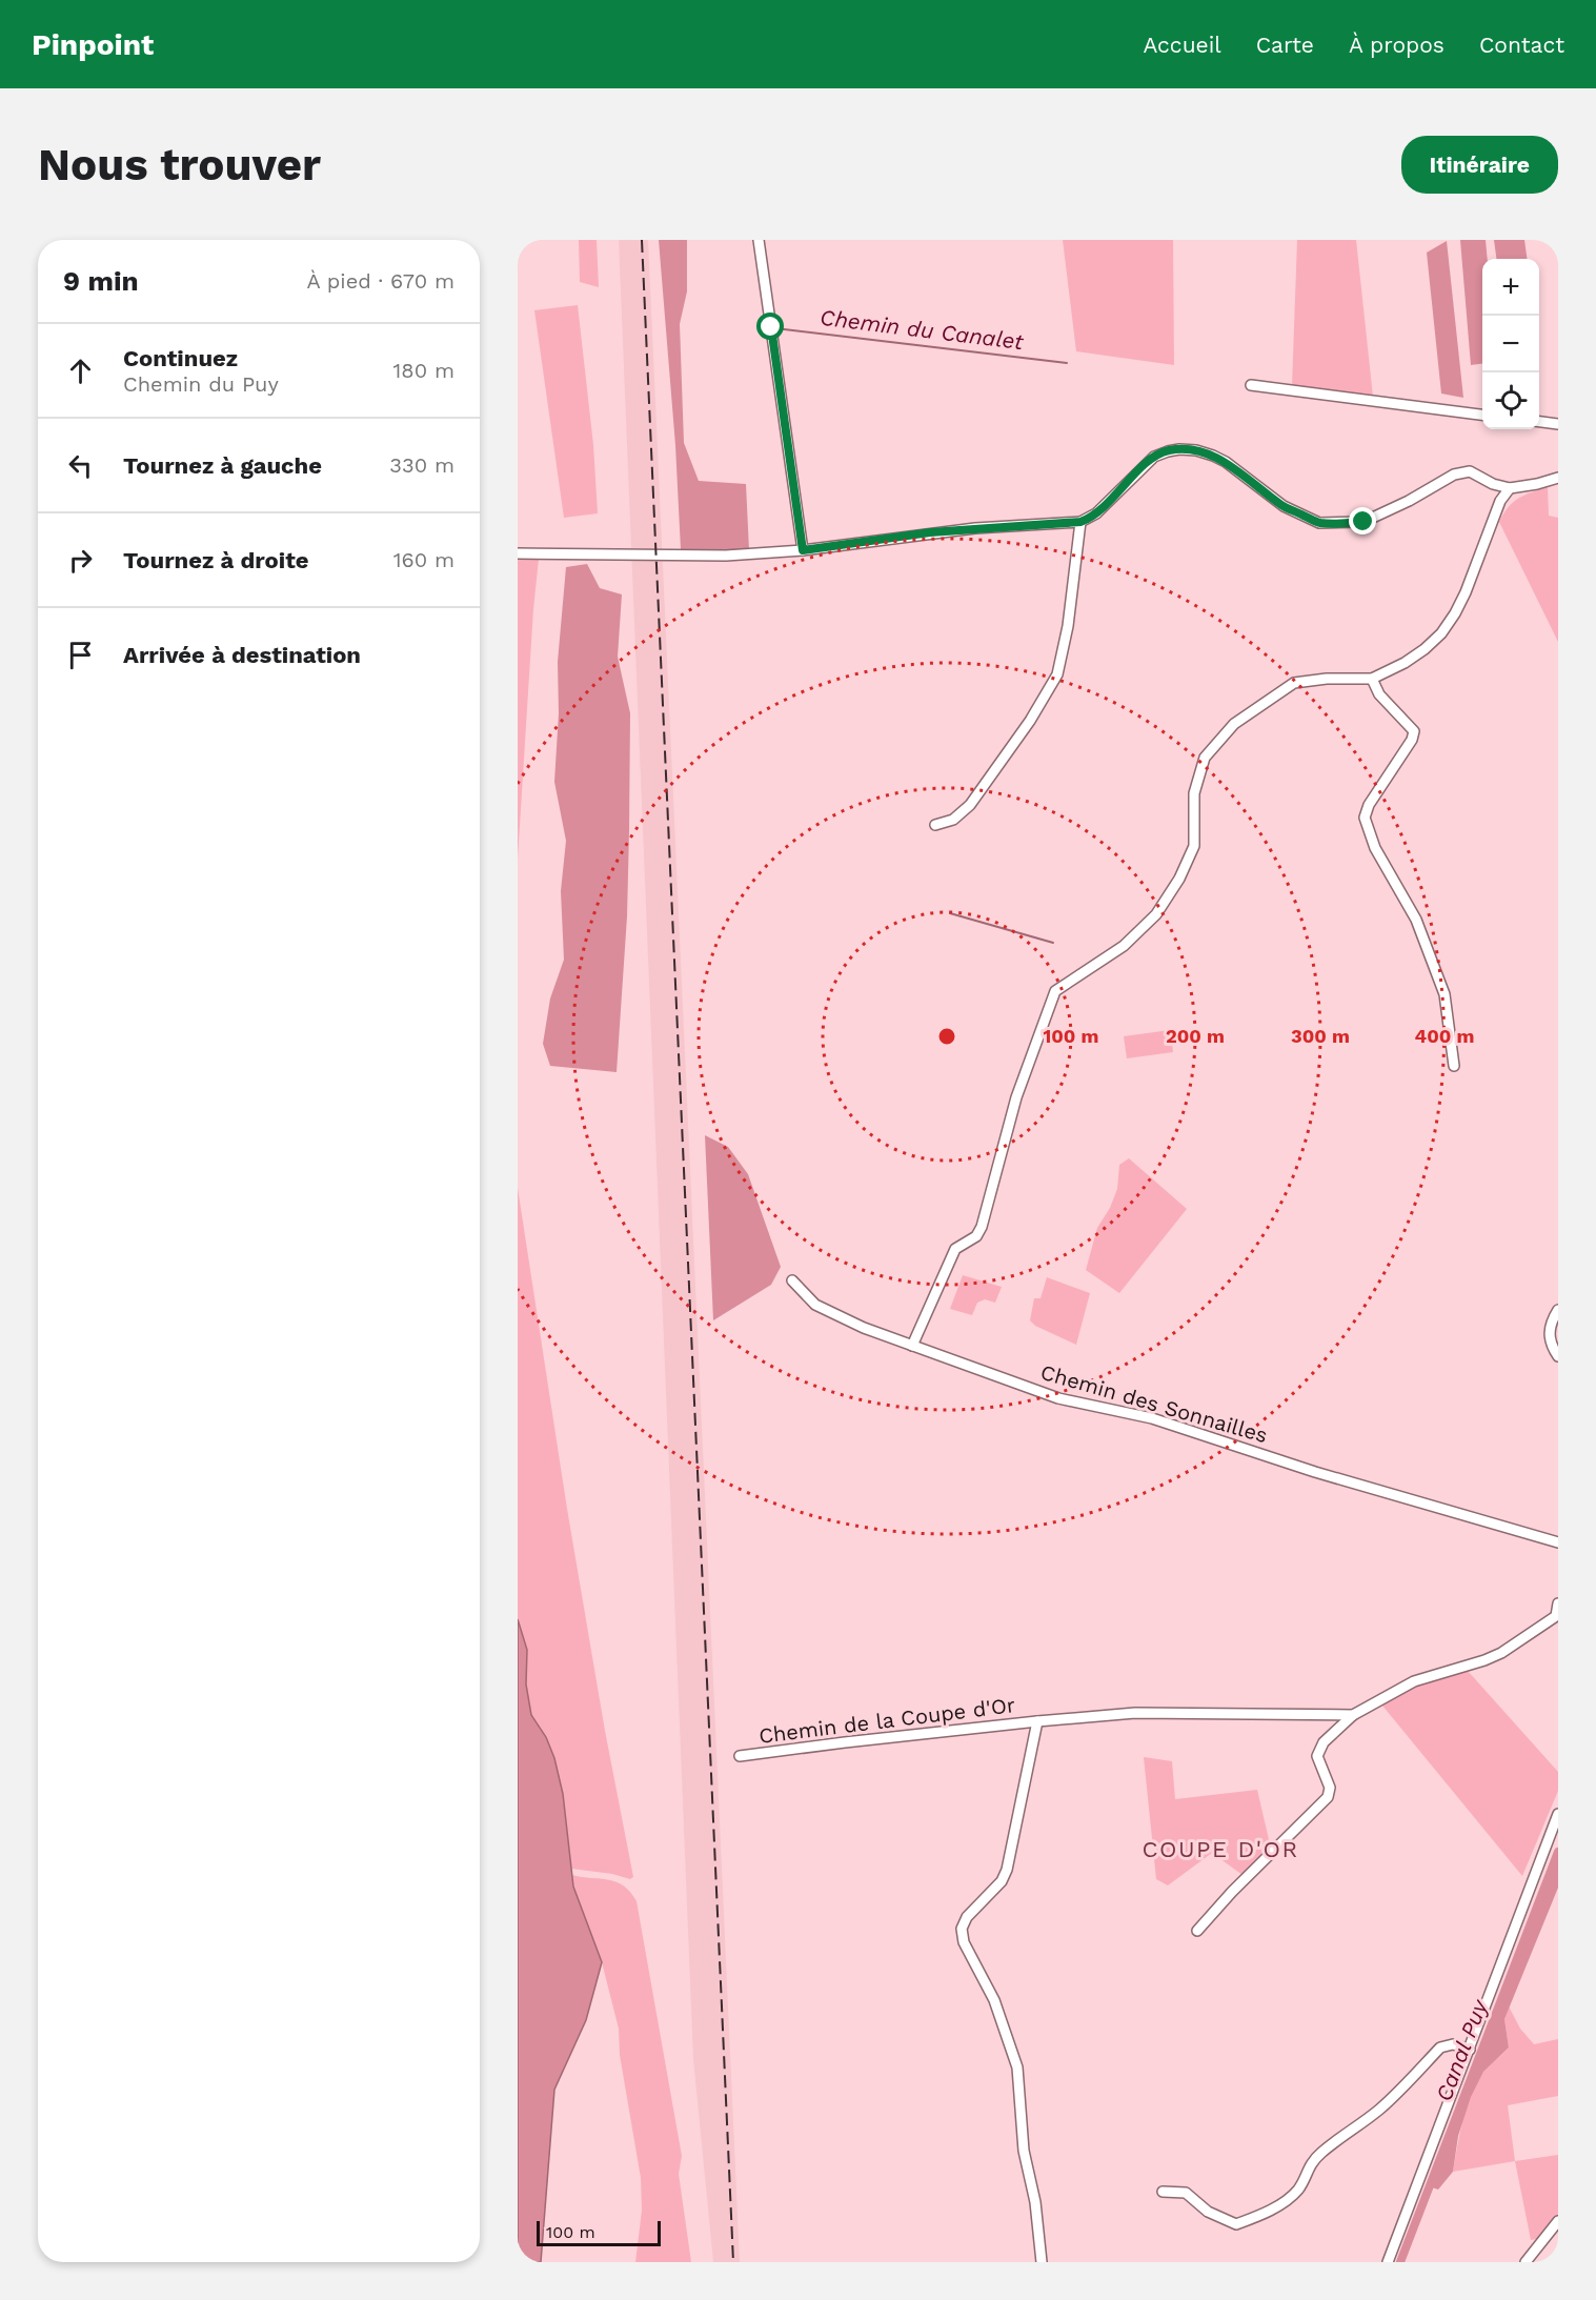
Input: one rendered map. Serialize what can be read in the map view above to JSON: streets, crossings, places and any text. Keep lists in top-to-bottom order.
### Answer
{
  "streets": {
    "street": ["Chemin des Sonnailles", "Chemin de la Coupe d'Or"]
  },
  "districts": ["COUPE D'OR"],
  "water": ["Chemin du Canalet", "Canal Puy"],
  "scale_bar": "100 m",
  "page": {
    "header": "Pinpoint",
    "nav": [
      "Accueil",
      "Carte",
      "À propos",
      "Contact"
    ],
    "buttons": "Itinéraire",
    "title": "Nous trouver",
    "heading": ["9 min", "À pied · 670 m"],
    "map_buttons": ["+", "−"],
    "list": [
      ["Continuez", "Chemin du Puy", "180 m"],
      ["Tournez à gauche", "330 m"],
      ["Tournez à droite", "160 m"],
      "Arrivée à destination"
    ],
    "scale": "100 m"
  },
  "rings": [
    "100 m",
    "200 m",
    "300 m",
    "400 m"
  ]
}
